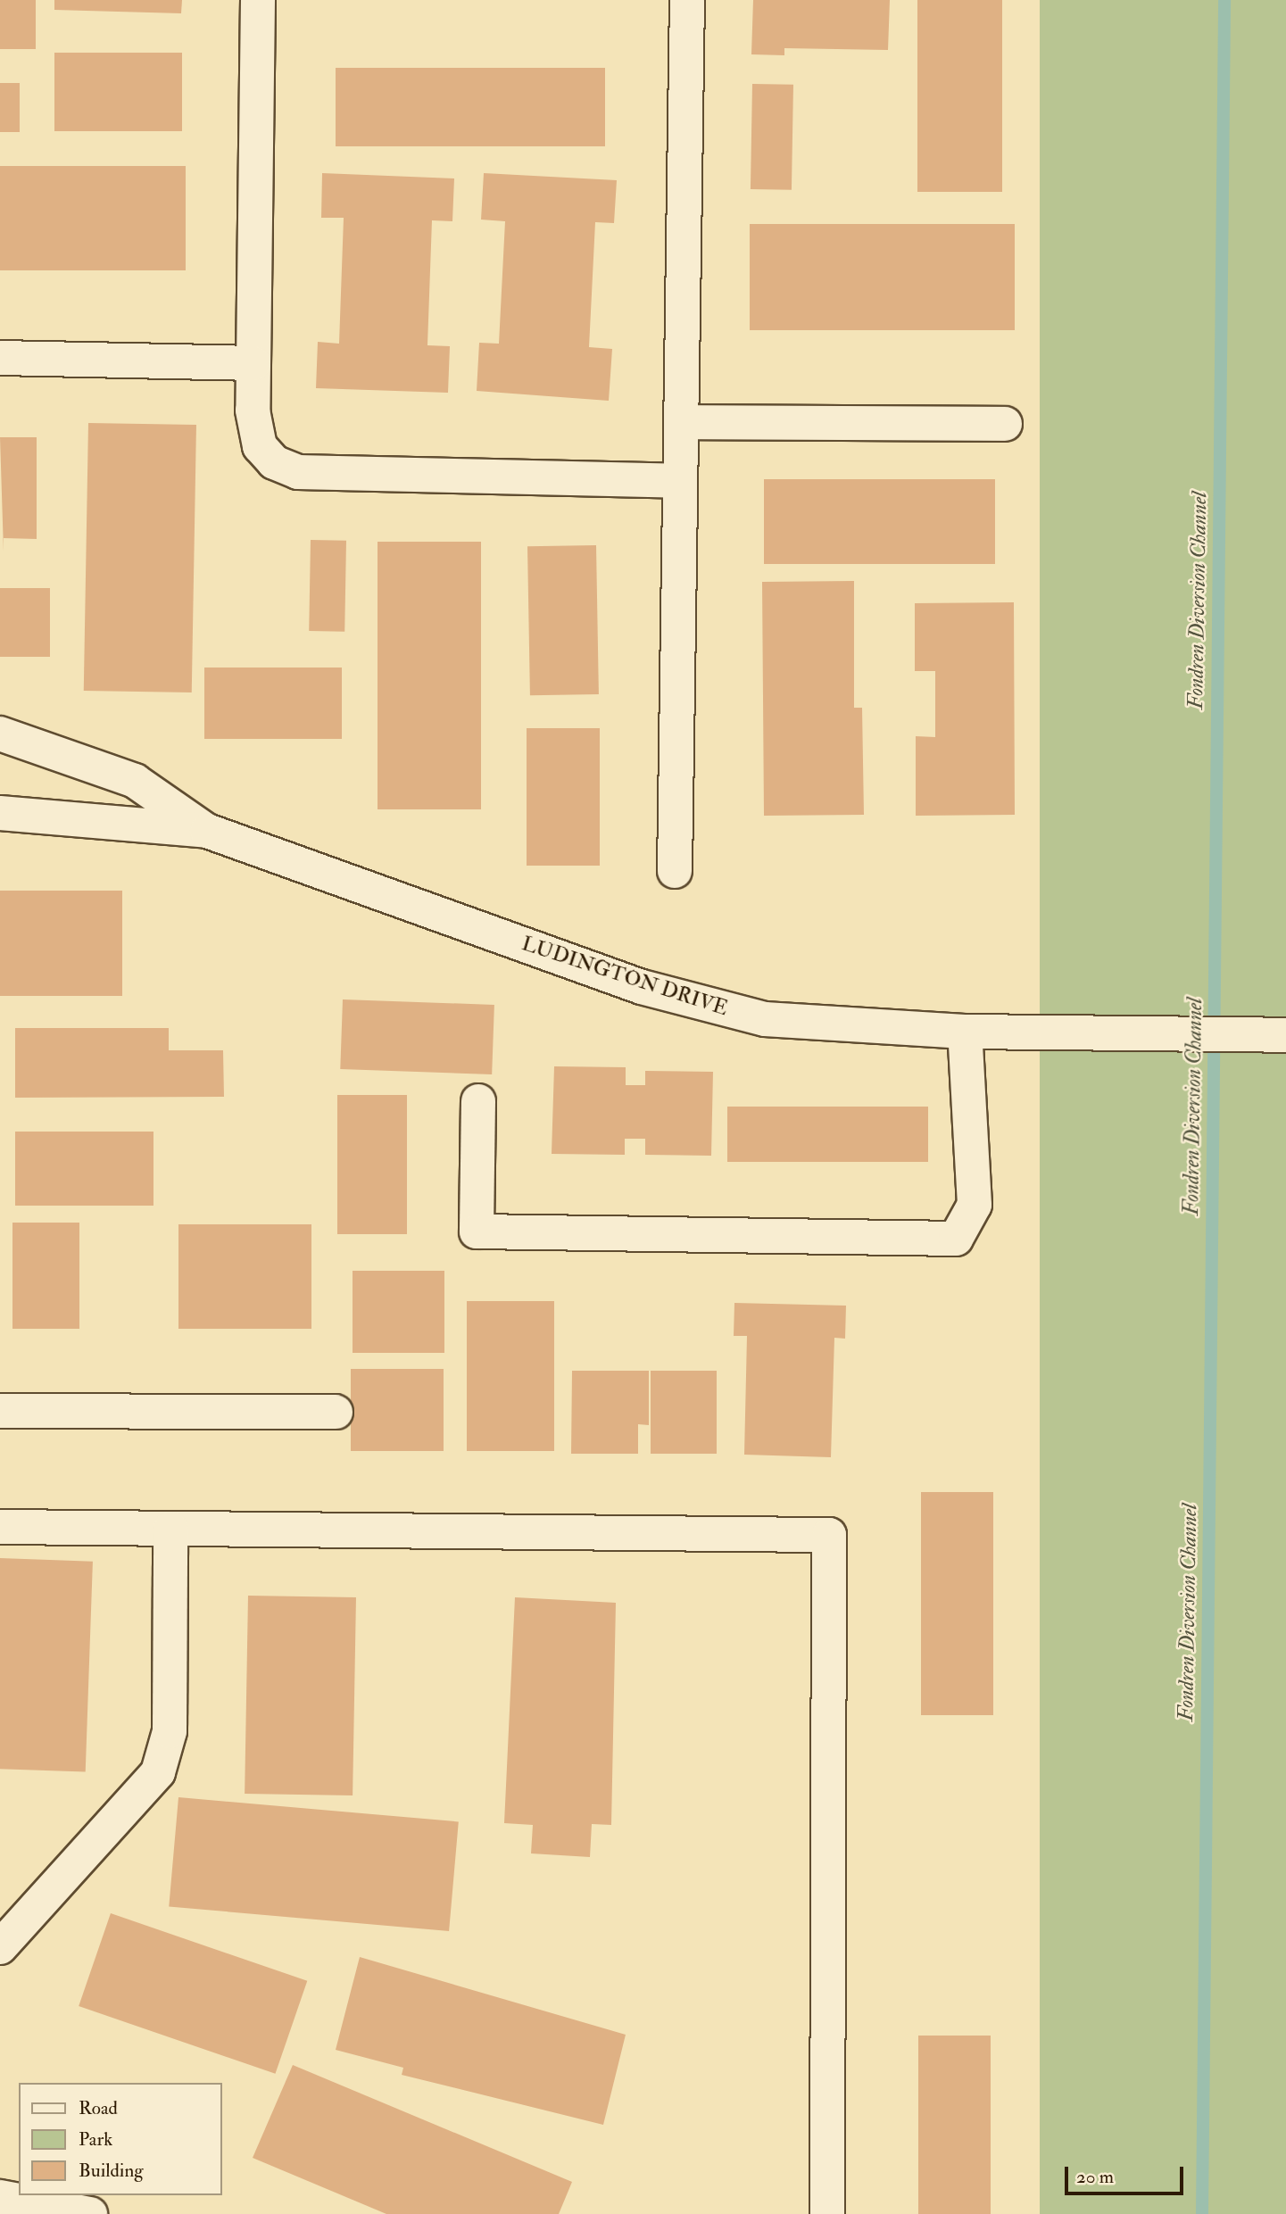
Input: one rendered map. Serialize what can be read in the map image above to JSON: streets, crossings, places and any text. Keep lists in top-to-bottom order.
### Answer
{
  "streets": {
    "street": ["LUDINGTON DRIVE"]
  },
  "water": ["Fondren Diversion Channel"],
  "legend": ["Road", "Park", "Building"],
  "scale_bar": "20 m"
}
